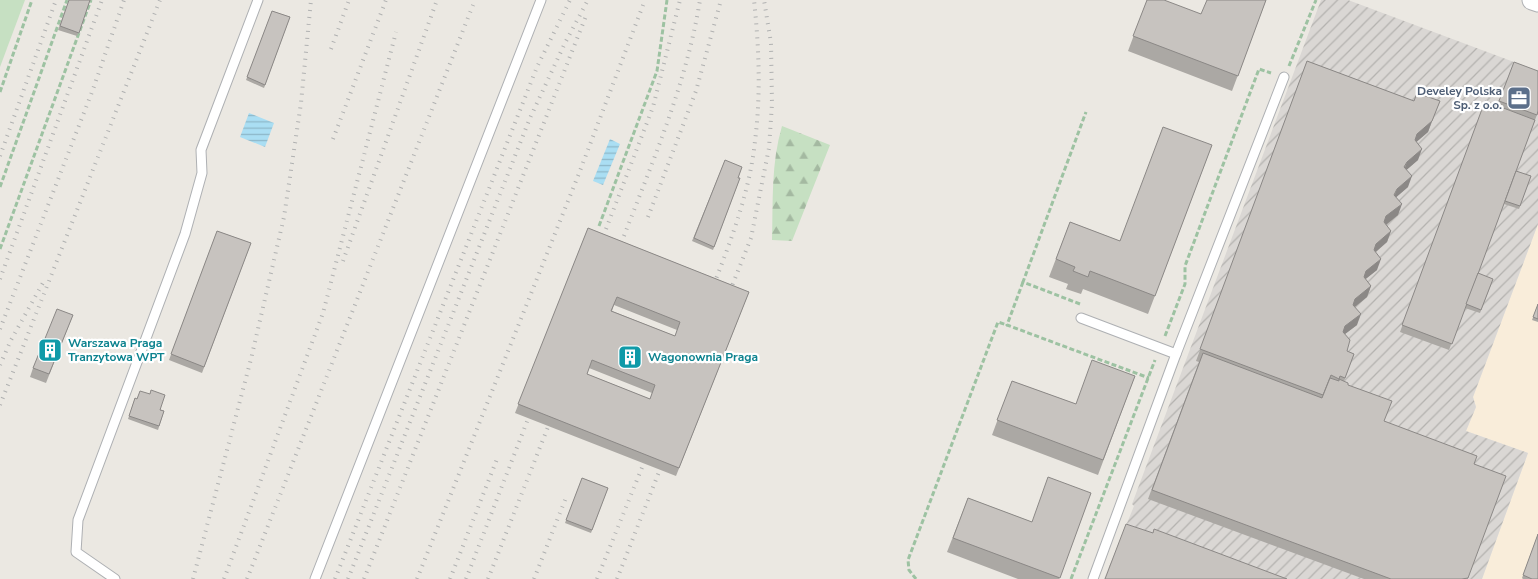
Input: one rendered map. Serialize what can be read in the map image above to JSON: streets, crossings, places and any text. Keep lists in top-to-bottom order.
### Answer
{
  "places": {
    "office": ["Develey Polska Sp. z o.o."],
    "building": ["Warszawa Praga Tranzytowa WPT", "Wagonownia Praga"]
  }
}
